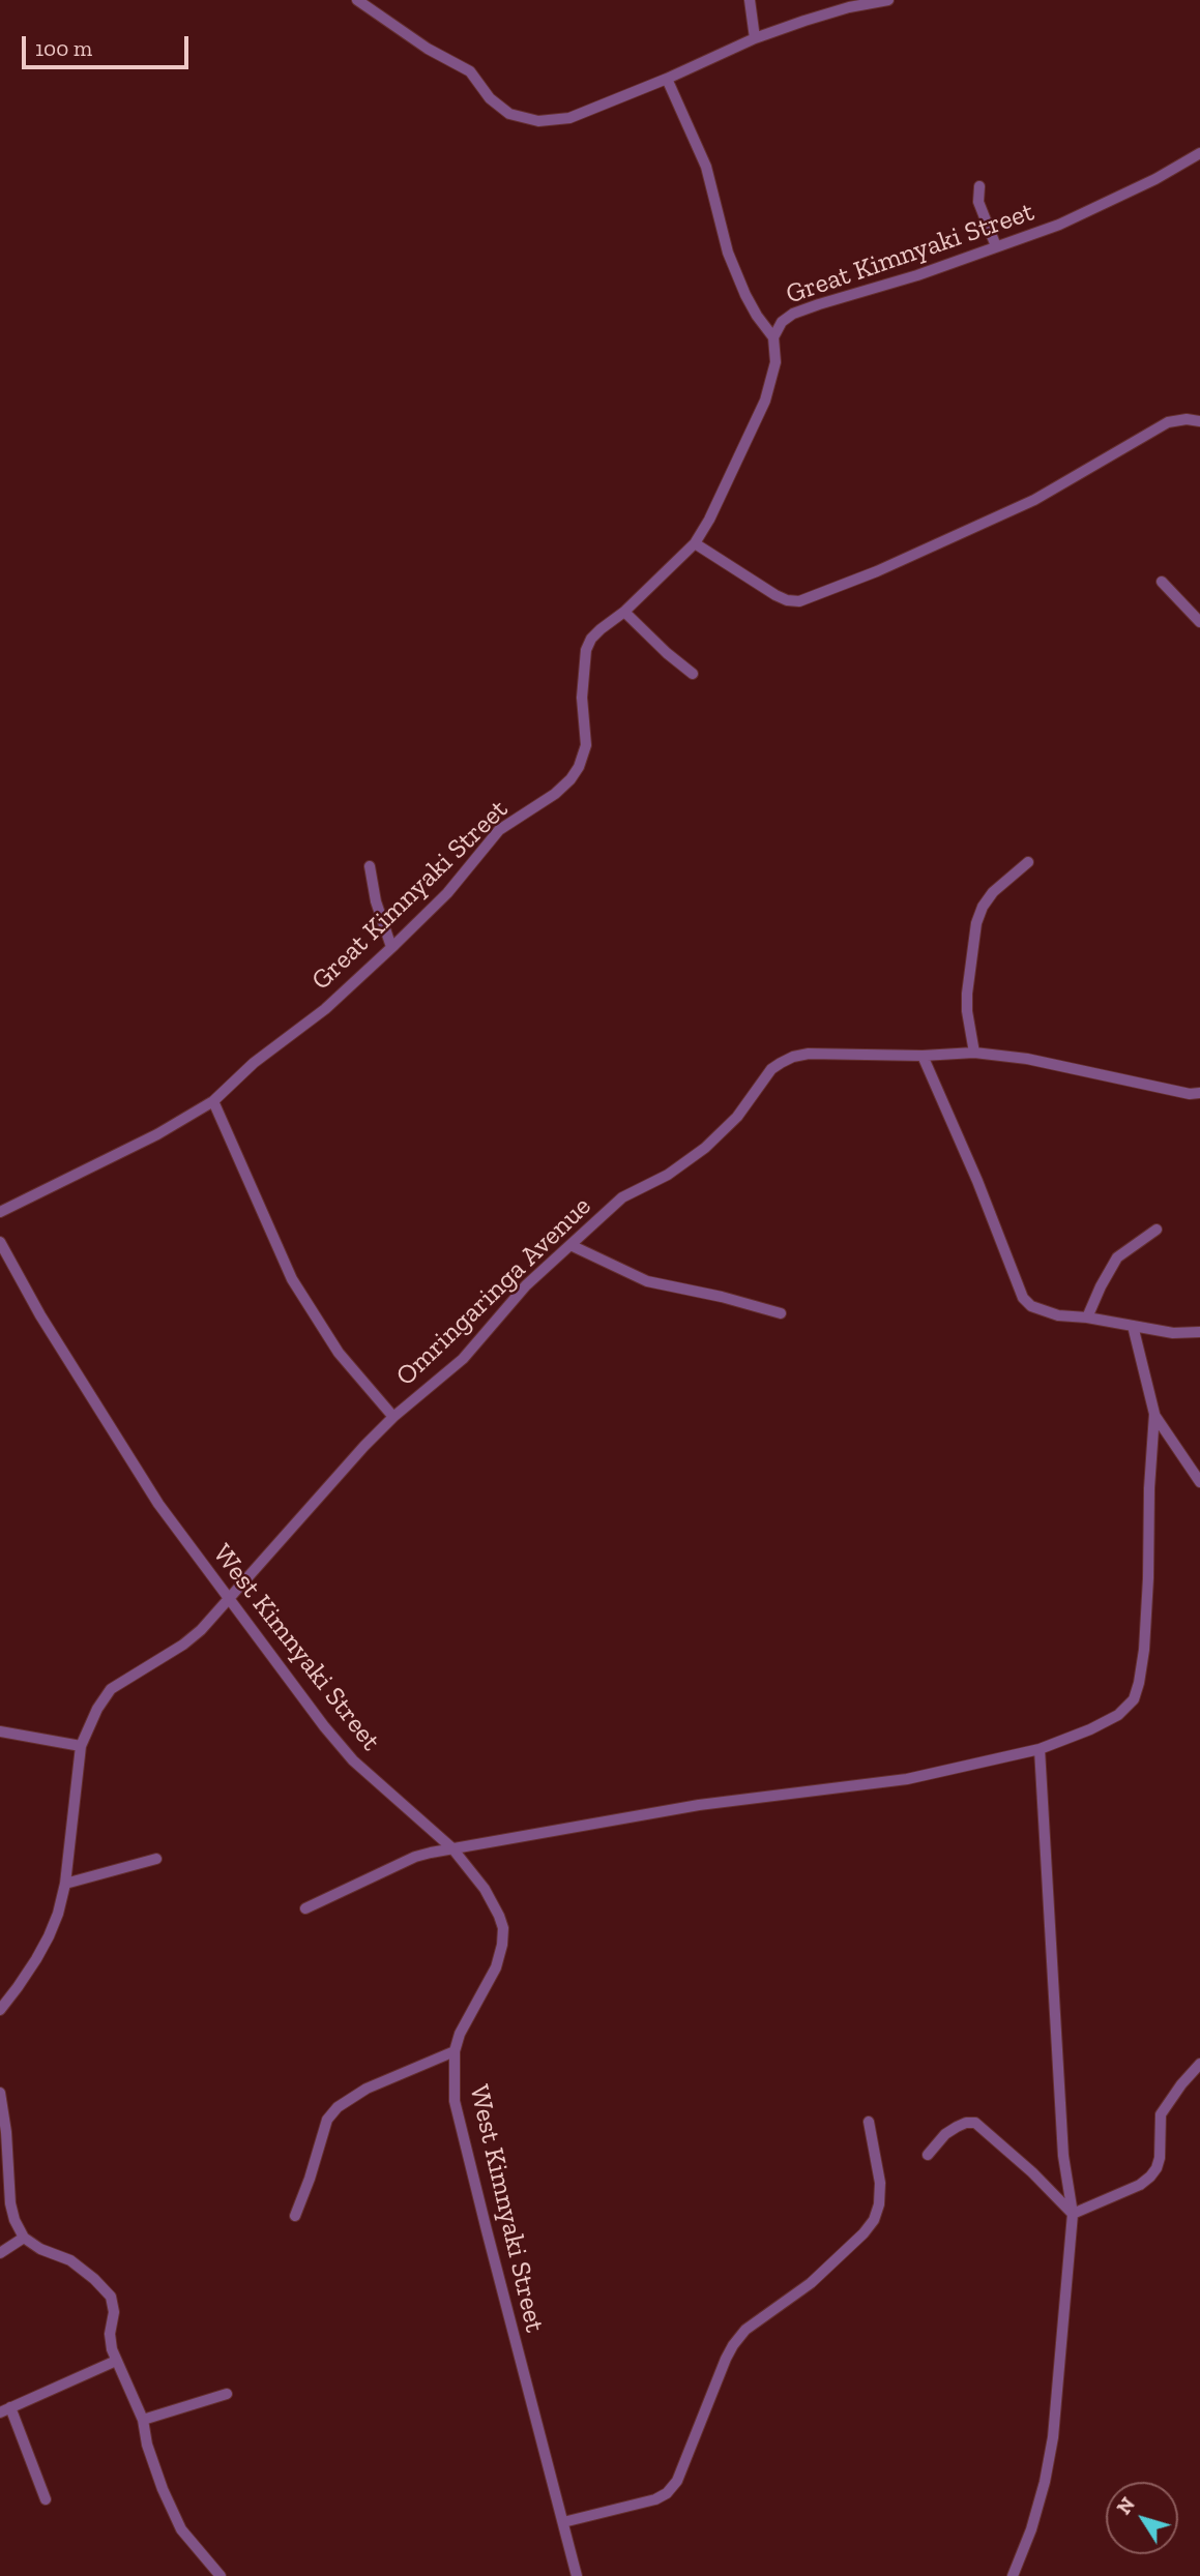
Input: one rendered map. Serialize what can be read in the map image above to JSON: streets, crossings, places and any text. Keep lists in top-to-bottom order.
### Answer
{
  "streets": {
    "street": ["Great Kimnyaki Street", "Omringaringa Avenue", "West Kimnyaki Street"]
  },
  "crossings": [
    ["Omringaringa Avenue", "West Kimnyaki Street"]
  ],
  "scale_bar": "100 m",
  "north": "top left"
}
